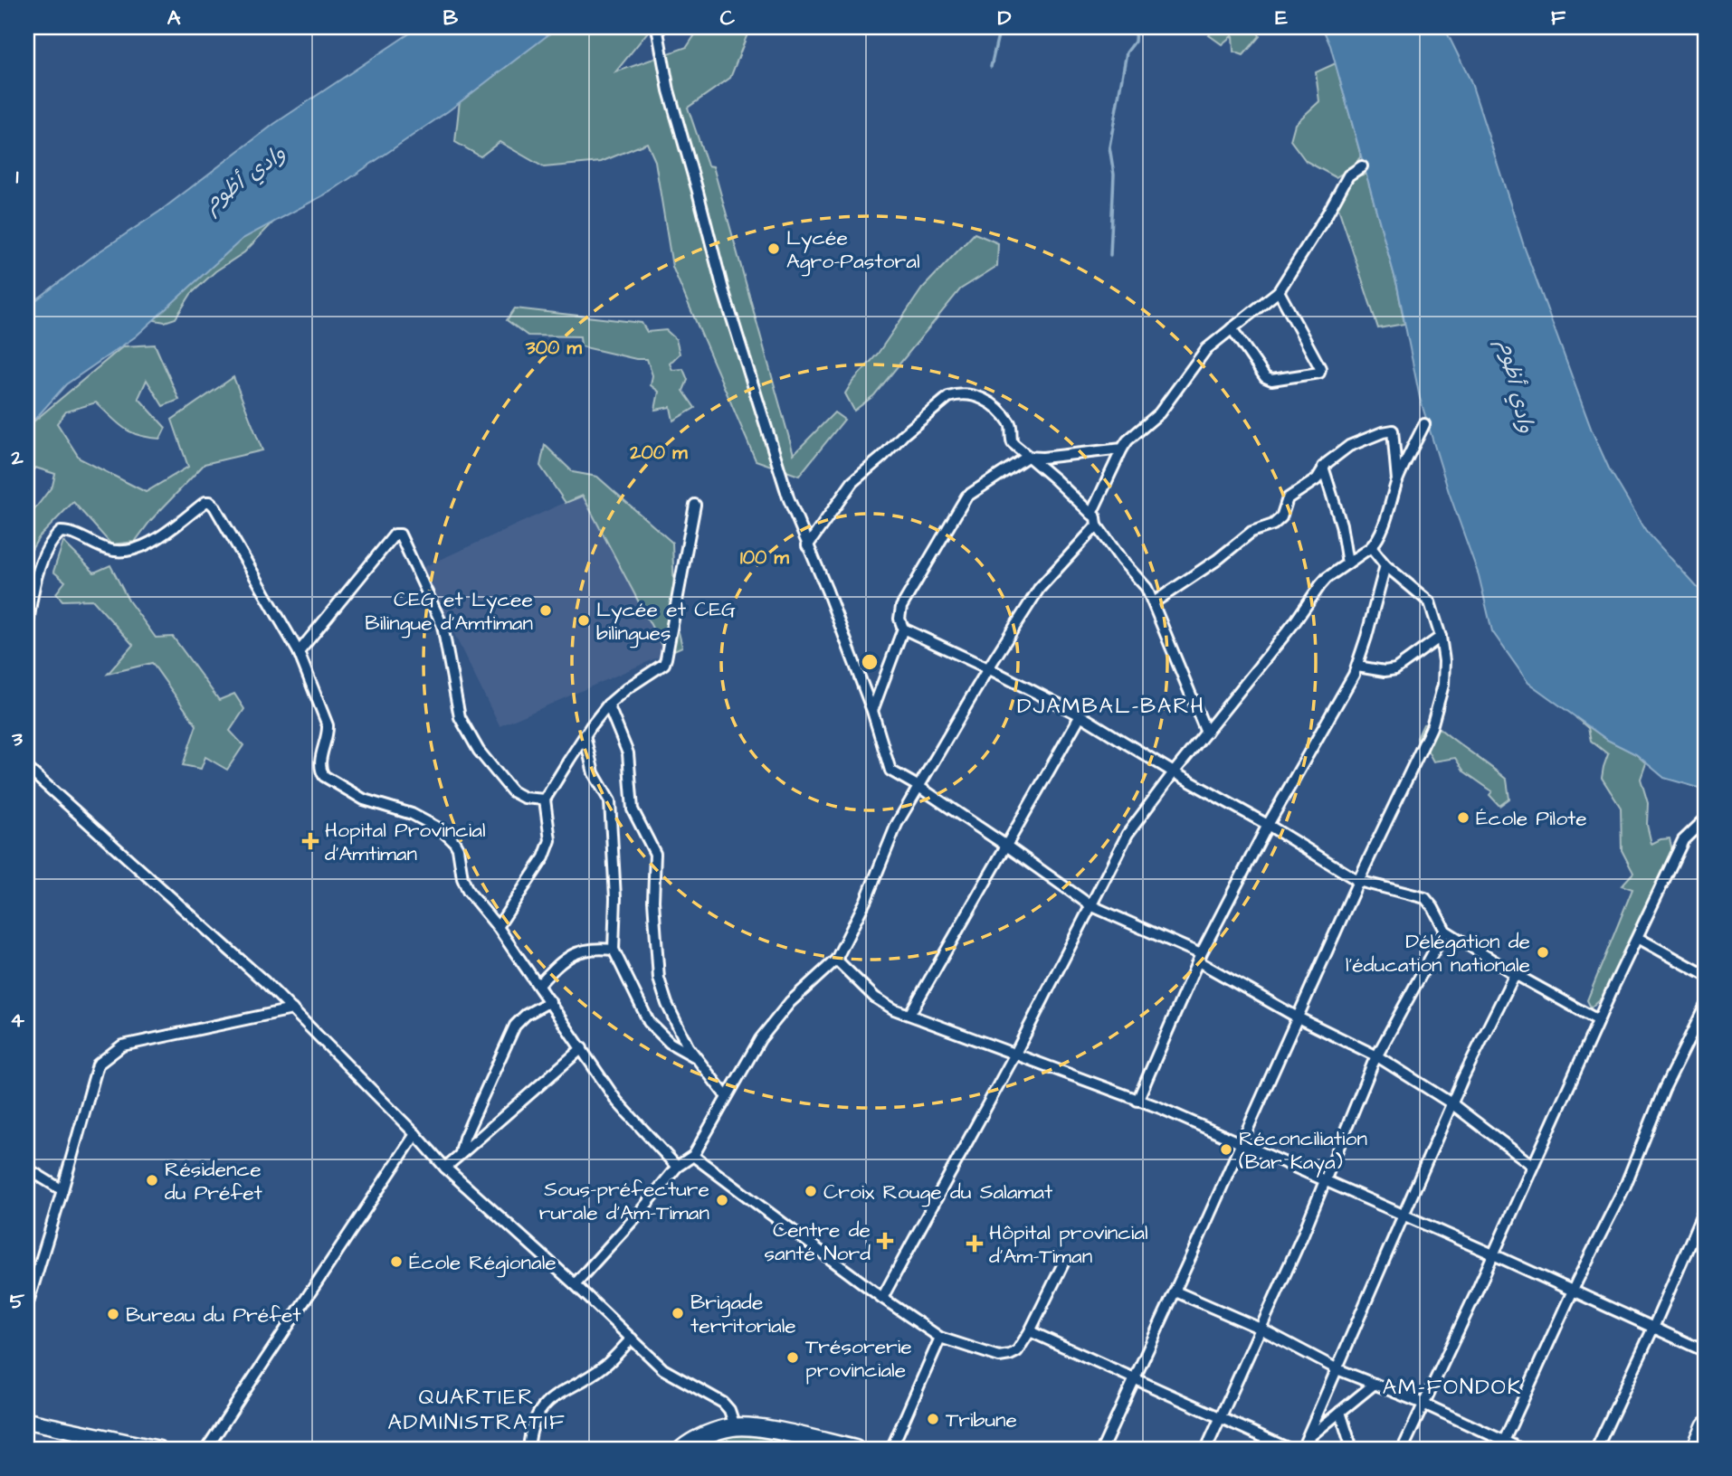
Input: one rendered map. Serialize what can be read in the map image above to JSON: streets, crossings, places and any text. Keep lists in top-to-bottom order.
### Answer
{
  "districts": ["DJAMBAL-BARH", "AM-FONDOK", "QUARTIER ADMINISTRATIF"],
  "water": ["وادي أظوم"],
  "places": {
    "other": [
      "Lycée Agro-Pastoral",
      "CEG et Lycee Bilingue d'Amtiman",
      "Lycée et CEG bilingues",
      "École Pilote",
      "Délégation de l'éducation nationale",
      "Réconciliation (Bar Kaya)",
      "Résidence du Préfet",
      "Croix Rouge du Salamat",
      "Sous-préfecture rurale d'Am-Timan",
      "École Régionale",
      "Brigade territoriale",
      "Bureau du Préfet",
      "Trésorerie provinciale",
      "Tribune"
    ],
    "health": ["Hopital Provincial d'Amtiman", "Centre de santé Nord", "Hôpital provincial d'Am-Timan"]
  },
  "grid": {
    "columns": [
      "A",
      "B",
      "C",
      "D",
      "E",
      "F"
    ],
    "rows": [
      "1",
      "2",
      "3",
      "4",
      "5"
    ]
  },
  "rings": ["300 m", "200 m", "100 m"]
}
